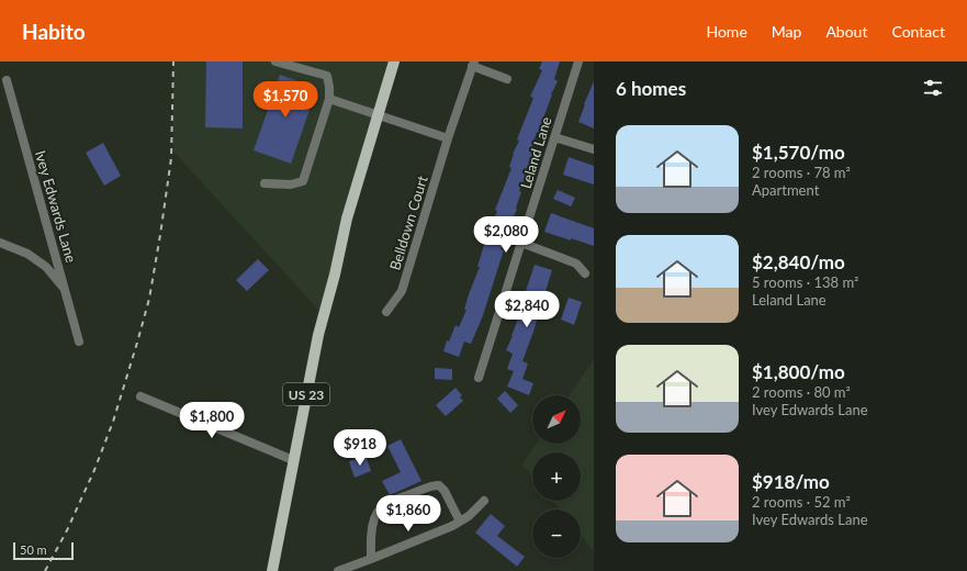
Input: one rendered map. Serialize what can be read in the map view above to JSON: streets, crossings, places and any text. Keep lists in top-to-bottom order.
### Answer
{
  "streets": {
    "main road": ["US 23"],
    "street": ["Leland Lane", "Ivey Edwards Lane", "Belldown Court"]
  },
  "scale_bar": "50 m",
  "north": "top right",
  "page": {
    "header": "Habito",
    "nav": [
      "Home",
      "Map",
      "About",
      "Contact"
    ],
    "heading": "6 homes",
    "price": [
      "$1,570",
      "$2,080",
      "$2,840",
      "$1,800",
      "$918",
      "$1,860"
    ],
    "list": [
      {
        "name": "$1,570/mo",
        "note": "2 rooms · 78 m² · Apartment"
      },
      {
        "name": "$2,840/mo",
        "note": "5 rooms · 138 m² · Leland Lane"
      },
      {
        "name": "$1,800/mo",
        "note": "2 rooms · 80 m² · Ivey Edwards Lane"
      },
      {
        "name": "$918/mo",
        "note": "2 rooms · 52 m² · Ivey Edwards Lane"
      }
    ],
    "map_buttons": ["+", "−"],
    "scale": "50 m"
  }
}
